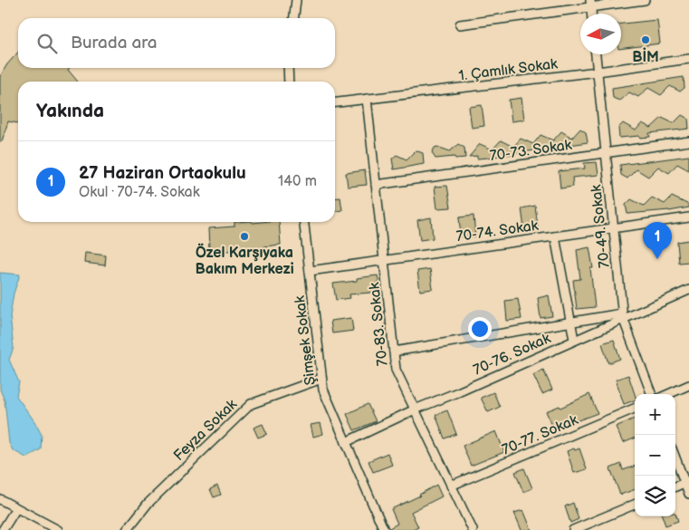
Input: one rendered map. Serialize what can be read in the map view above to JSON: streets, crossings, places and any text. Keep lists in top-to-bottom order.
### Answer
{
  "streets": {
    "street": [
      "1. Çamlık Sokak",
      "70-73. Sokak",
      "70-49. Sokak",
      "70-74. Sokak",
      "70-83. Sokak",
      "Şimşek Sokak",
      "70-76. Sokak",
      "Feyza Sokak",
      "70-77. Sokak"
    ]
  },
  "crossings": [
    ["1. Çamlık Sokak", "70-49. Sokak"],
    ["1. Çamlık Sokak", "70-83. Sokak"],
    ["70-73. Sokak", "70-49. Sokak"],
    ["70-73. Sokak", "70-83. Sokak"],
    ["70-49. Sokak", "70-74. Sokak"],
    ["70-49. Sokak", "70-76. Sokak"],
    ["70-74. Sokak", "70-83. Sokak"],
    ["70-74. Sokak", "Şimşek Sokak"],
    ["70-83. Sokak", "70-76. Sokak"],
    ["70-83. Sokak", "70-77. Sokak"],
    ["Şimşek Sokak", "70-76. Sokak"],
    ["Şimşek Sokak", "Feyza Sokak"]
  ],
  "places": ["BİM", "Özel Karşıyaka Bakım Merkezi"],
  "north": "left",
  "page": {
    "search": "Burada ara",
    "heading": "Yakında",
    "list": [
      {
        "mark": "1",
        "name": "27 Haziran Ortaokulu",
        "note": "Okul · 70-74. Sokak",
        "value": "140 m"
      }
    ],
    "pins": "1",
    "map_buttons": ["+", "−"]
  }
}
